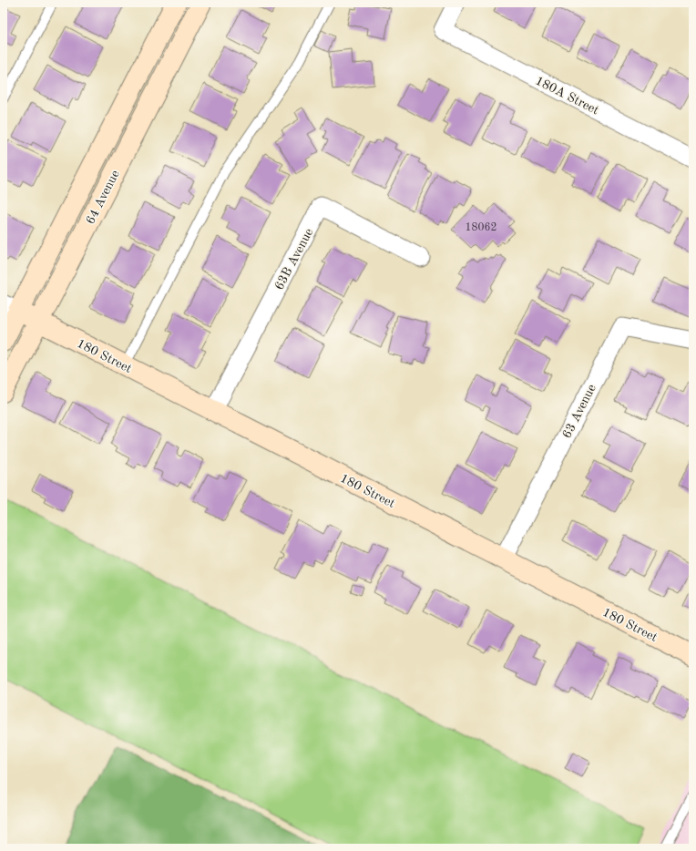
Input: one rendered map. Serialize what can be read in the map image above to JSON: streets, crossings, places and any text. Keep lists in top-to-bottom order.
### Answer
{
  "streets": {
    "main road": ["64 Avenue", "180 Street"],
    "street": ["180A Street", "63B Avenue", "63 Avenue"]
  },
  "crossings": [
    ["64 Avenue", "180 Street"],
    ["63B Avenue", "180 Street"],
    ["180 Street", "63 Avenue"]
  ],
  "house_numbers": ["18062"]
}
